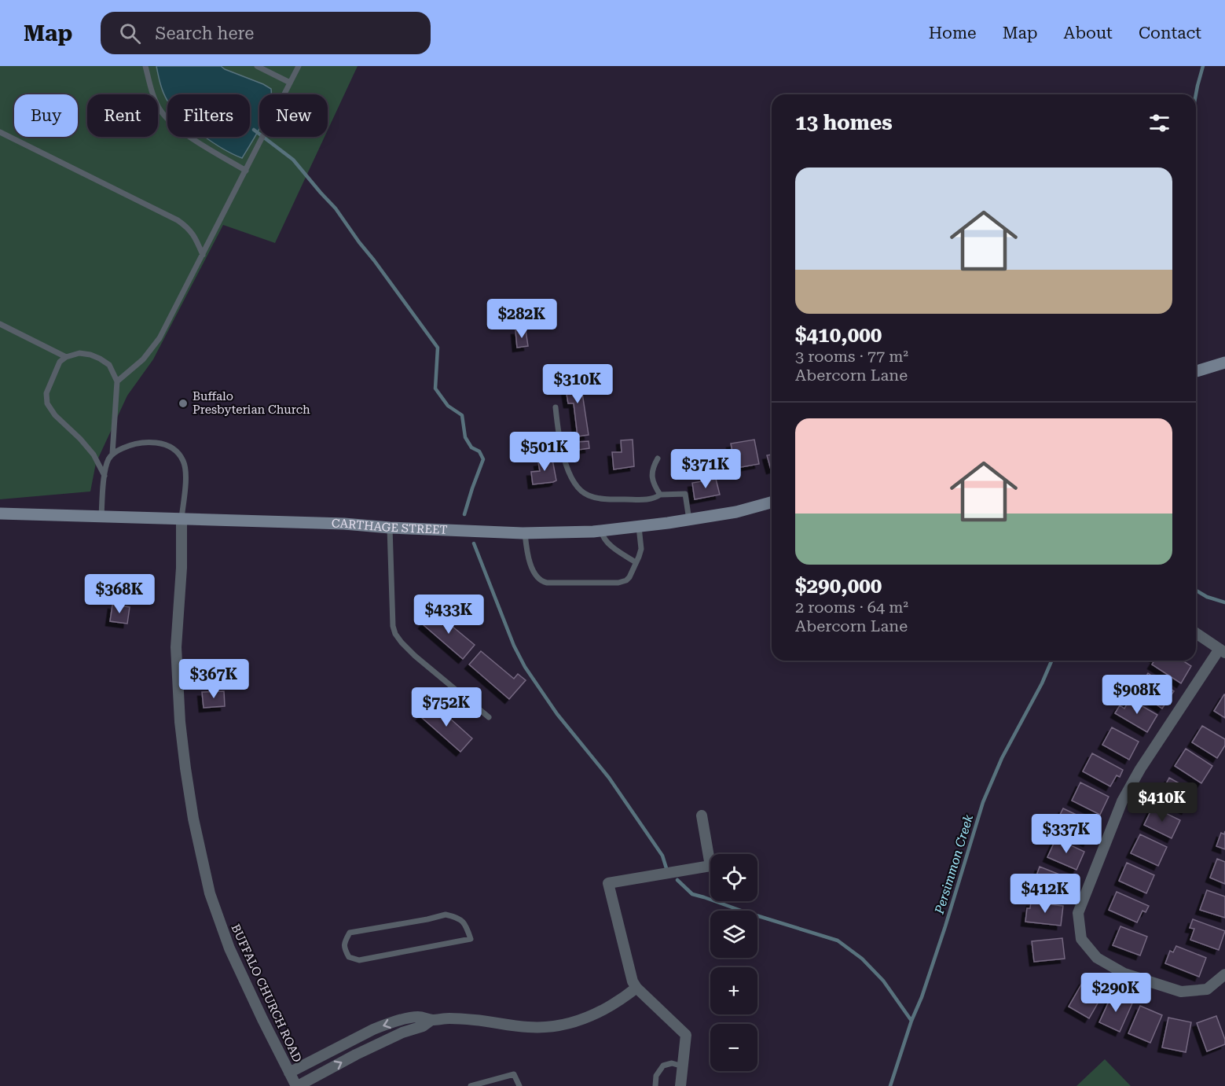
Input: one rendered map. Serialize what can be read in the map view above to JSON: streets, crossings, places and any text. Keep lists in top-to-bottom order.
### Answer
{
  "streets": {
    "main road": ["CARTHAGE STREET"],
    "street": ["BUFFALO CHURCH ROAD"]
  },
  "crossings": [
    ["CARTHAGE STREET", "BUFFALO CHURCH ROAD"]
  ],
  "water": ["Persimmon Creek"],
  "places": ["Buffalo Presbyterian Church"],
  "page": {
    "header": "Map",
    "search": "Search here",
    "nav": [
      "Home",
      "Map",
      "About",
      "Contact"
    ],
    "chip": [
      "Buy",
      "Rent",
      "Filters",
      "New"
    ],
    "heading": "13 homes",
    "list": [
      {
        "name": "$410,000",
        "note": "3 rooms · 77 m² · Abercorn Lane"
      },
      {
        "name": "$290,000",
        "note": "2 rooms · 64 m² · Abercorn Lane"
      }
    ],
    "price": [
      "$282K",
      "$310K",
      "$501K",
      "$371K",
      "$368K",
      "$433K",
      "$367K",
      "$908K",
      "$752K",
      "$410K",
      "$337K",
      "$412K",
      "$290K"
    ],
    "map_buttons": ["+", "−"]
  }
}
